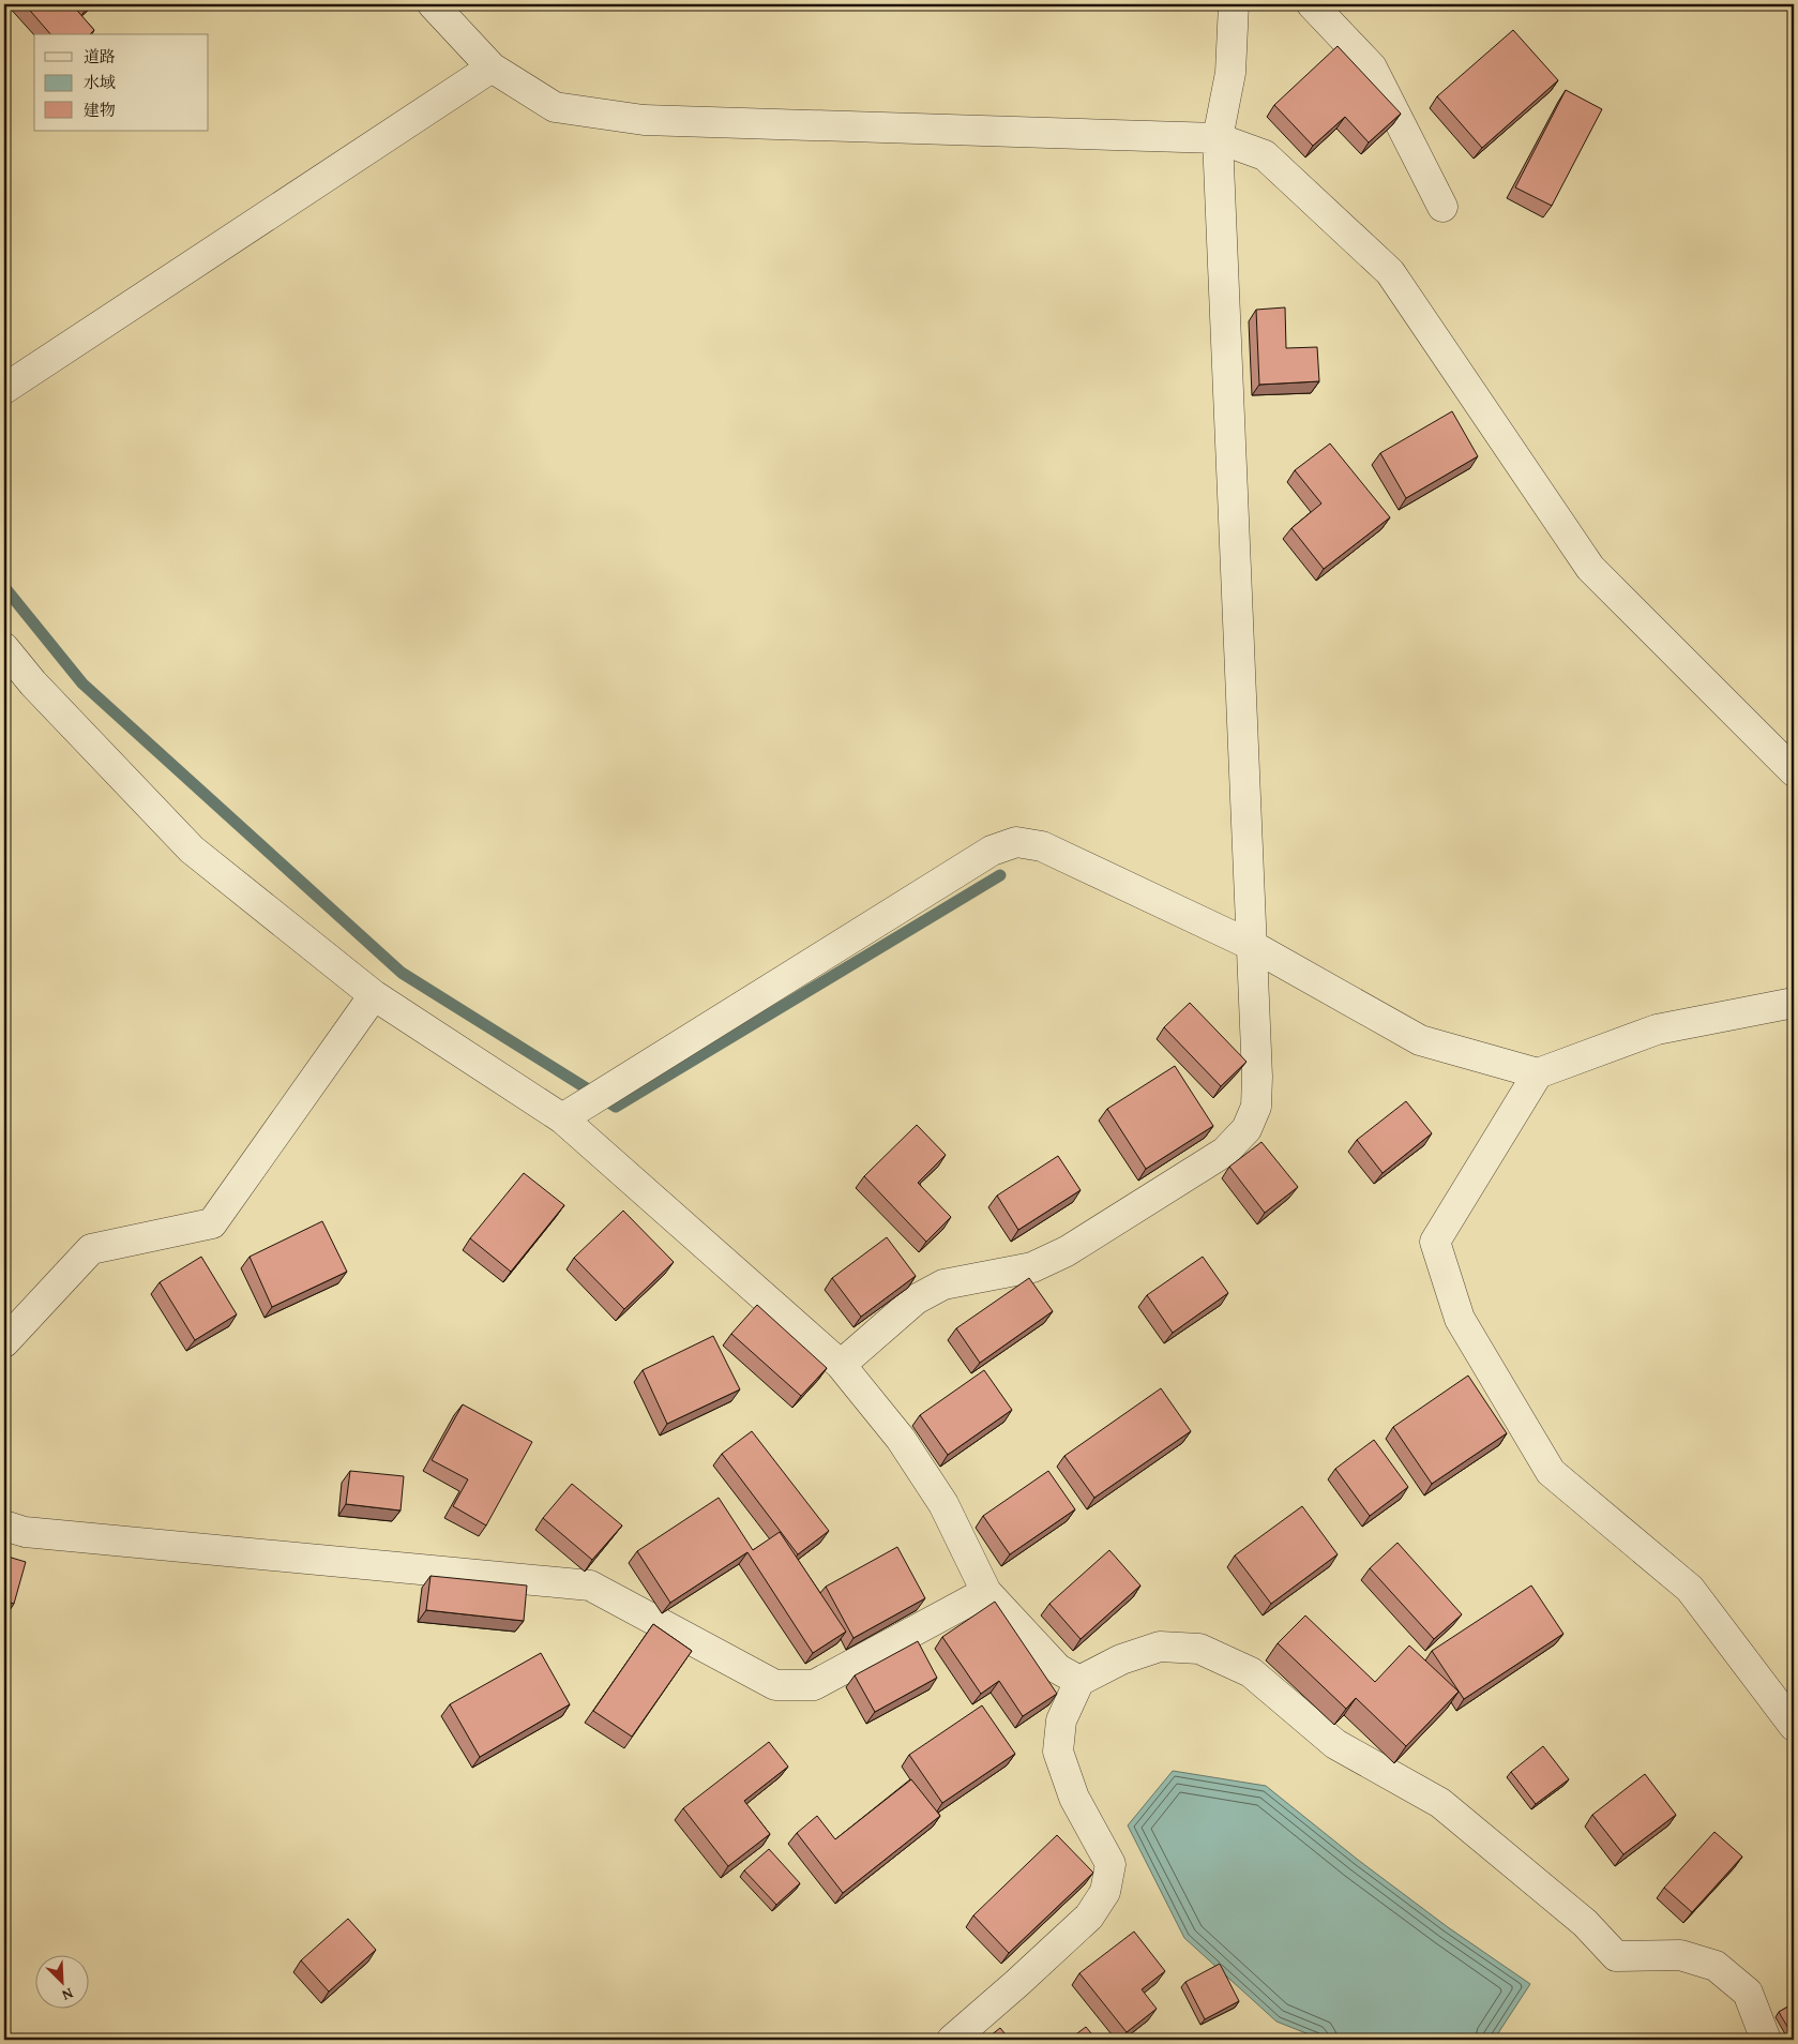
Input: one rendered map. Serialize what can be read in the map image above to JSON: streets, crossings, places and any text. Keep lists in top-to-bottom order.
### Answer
{
  "legend": ["道路", "水域", "建物"],
  "north": "bottom right"
}
